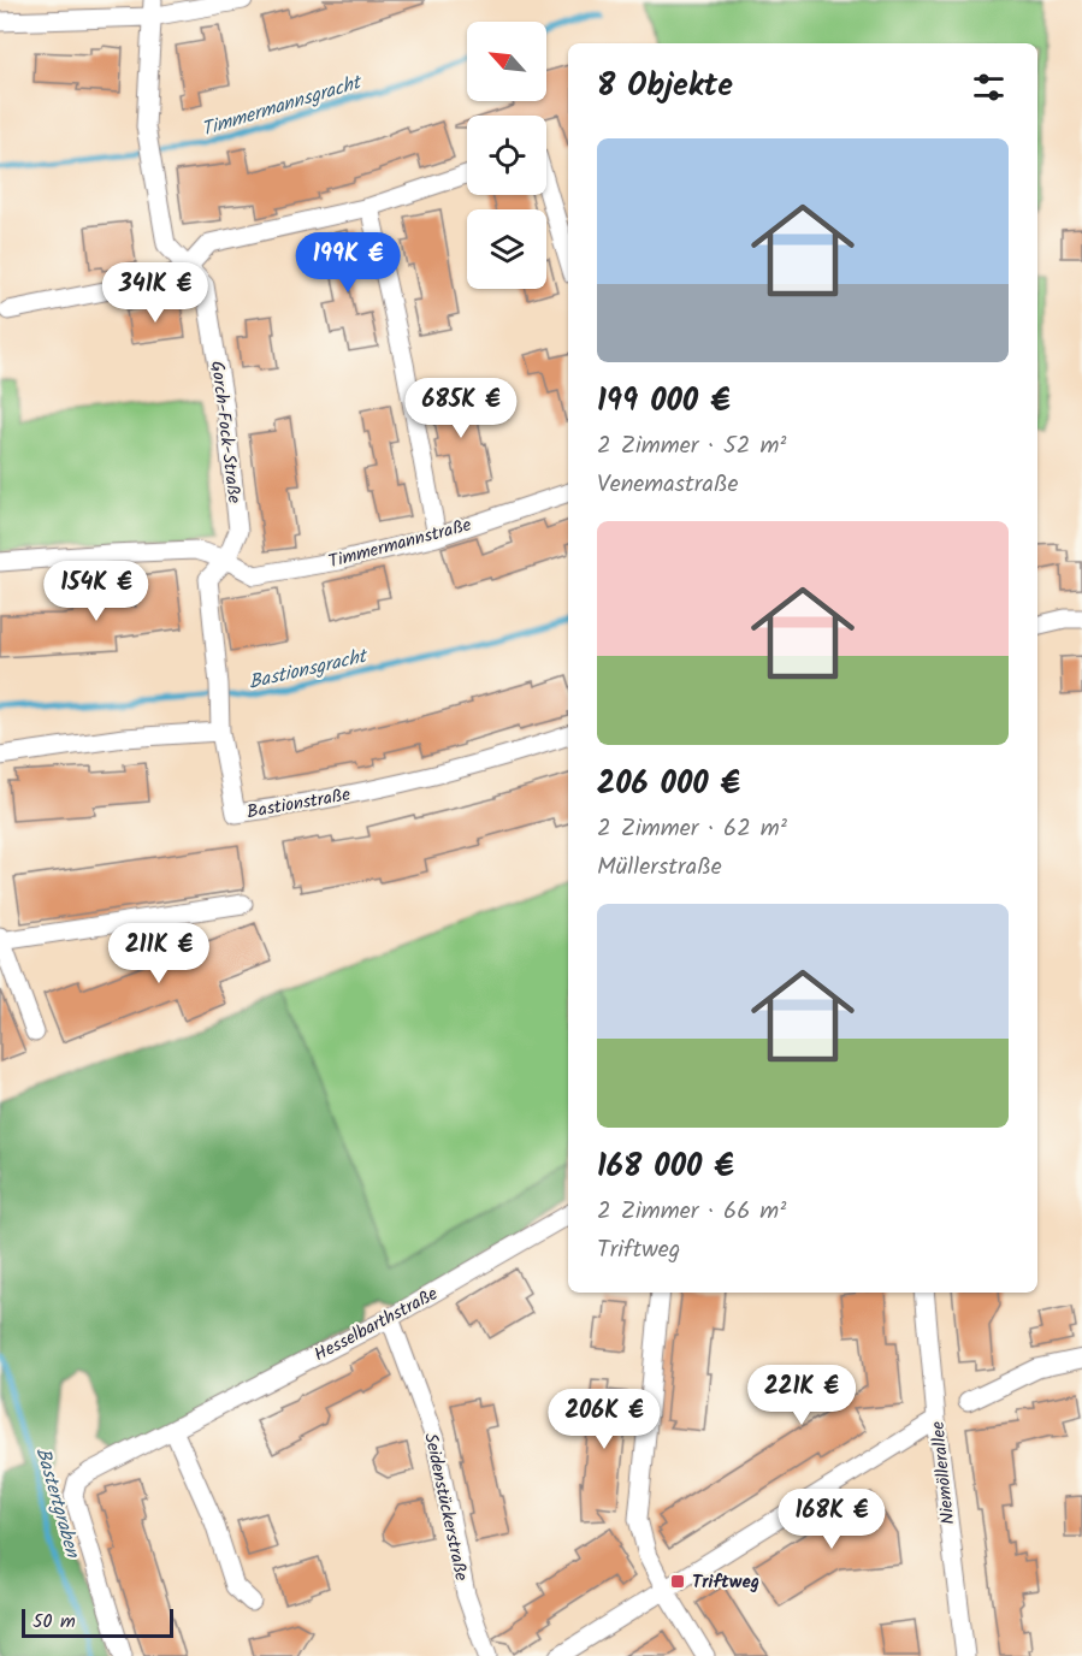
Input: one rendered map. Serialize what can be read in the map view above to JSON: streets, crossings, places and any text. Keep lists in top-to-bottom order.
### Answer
{
  "streets": {
    "street": [
      "Gorch-Fock-Straße",
      "Timmermannstraße",
      "Bastionstraße",
      "Hesselbarthstraße",
      "Niemöllerallee",
      "Seidenstückerstraße"
    ]
  },
  "crossings": [
    ["Gorch-Fock-Straße", "Timmermannstraße"],
    ["Gorch-Fock-Straße", "Bastionstraße"],
    ["Hesselbarthstraße", "Seidenstückerstraße"]
  ],
  "water": ["Timmermannsgracht", "Bastionsgracht", "Bastertgraben"],
  "places": {
    "transit": ["Triftweg"]
  },
  "scale_bar": "50 m",
  "north": "top left",
  "page": {
    "heading": "8 Objekte",
    "list": [
      {
        "name": "199 000 €",
        "note": "2 Zimmer · 52 m² · Venemastraße"
      },
      {
        "name": "206 000 €",
        "note": "2 Zimmer · 62 m² · Müllerstraße"
      },
      {
        "name": "168 000 €",
        "note": "2 Zimmer · 66 m² · Triftweg"
      }
    ],
    "price": [
      "199K €",
      "341K €",
      "685K €",
      "154K €",
      "211K €",
      "221K €",
      "206K €",
      "168K €"
    ],
    "scale": "50 m"
  }
}
